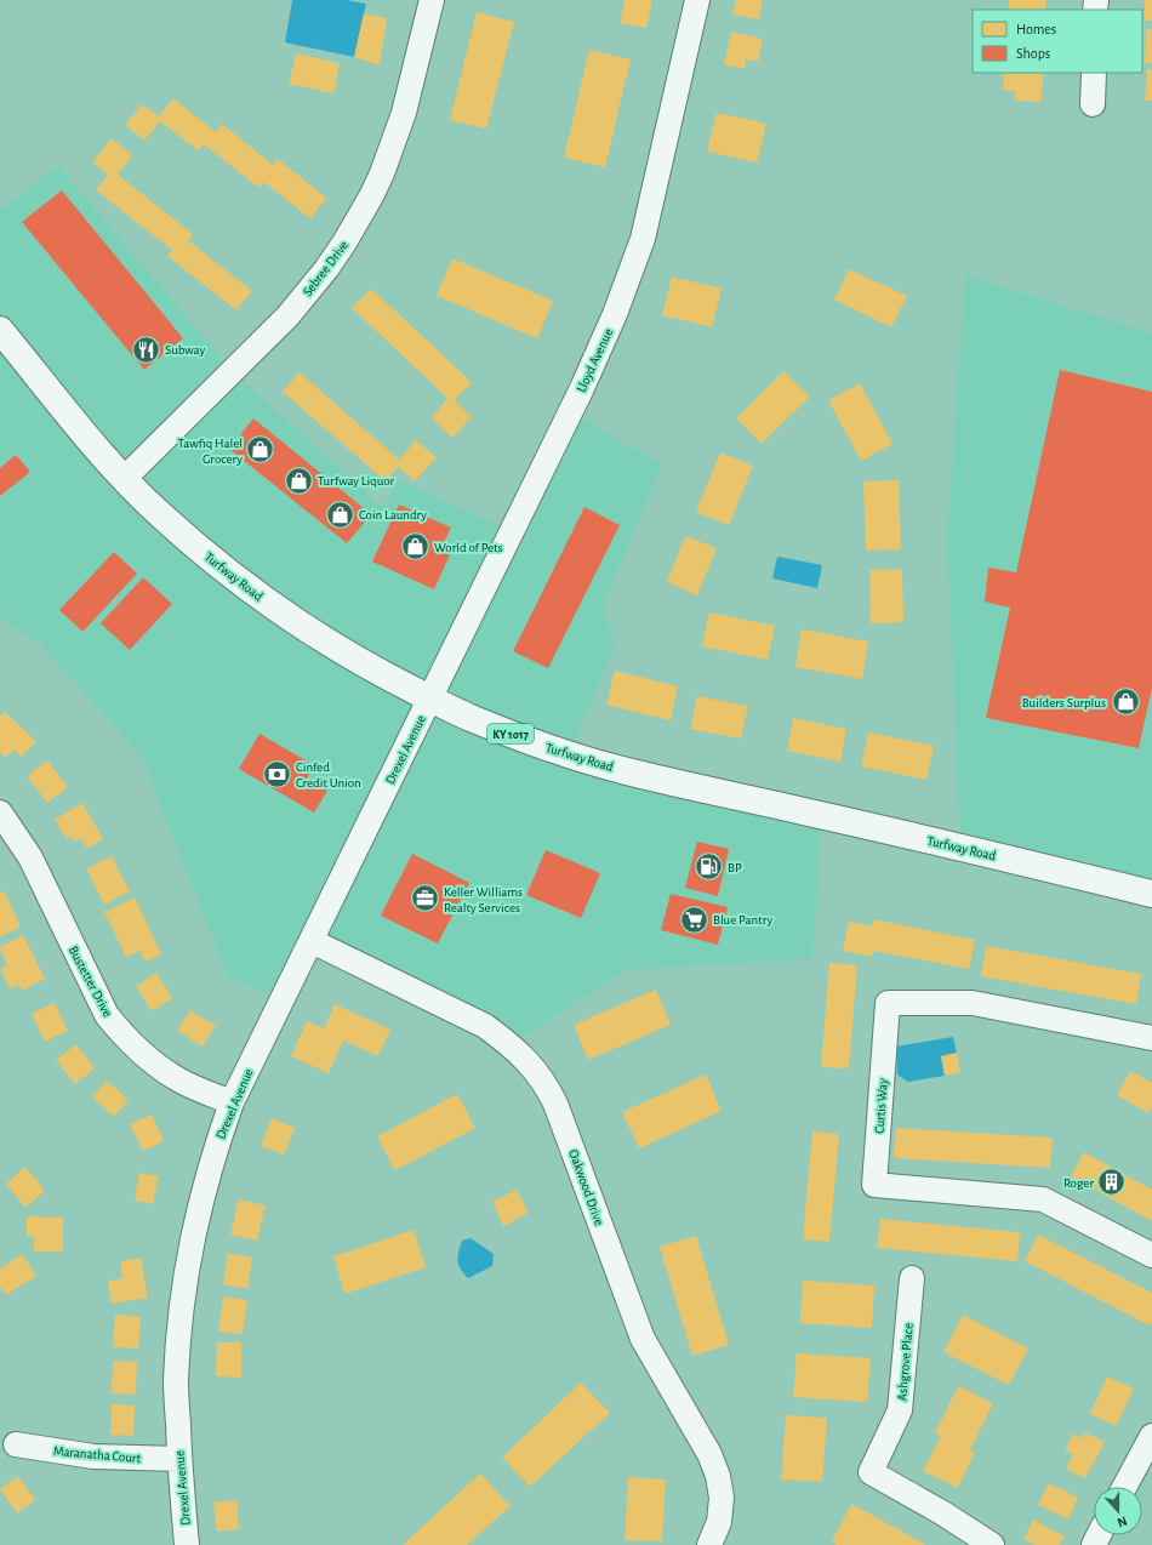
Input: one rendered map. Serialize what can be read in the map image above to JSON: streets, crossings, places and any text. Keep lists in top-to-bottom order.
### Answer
{
  "streets": {
    "main road": ["Turfway Road", "KY 1017"],
    "street": [
      "Sebree Drive",
      "Lloyd Avenue",
      "Drexel Avenue",
      "Bustetter Drive",
      "Curtis Way",
      "Oakwood Drive",
      "Ashgrove Place",
      "Maranatha Court"
    ]
  },
  "crossings": [
    ["Sebree Drive", "Turfway Road"],
    ["Lloyd Avenue", "Turfway Road"],
    ["Lloyd Avenue", "Drexel Avenue"],
    ["Turfway Road", "Drexel Avenue"],
    ["Drexel Avenue", "Bustetter Drive"],
    ["Drexel Avenue", "Oakwood Drive"],
    ["Drexel Avenue", "Maranatha Court"]
  ],
  "places": {
    "restaurant": ["Subway"],
    "shop": [
      "Tawfiq Halel Grocery",
      "Turfway Liquor",
      "Coin Laundry",
      "World of Pets",
      "Builders Surplus"
    ],
    "bank": ["Cinfed Credit Union"],
    "fuel station": ["BP"],
    "office": ["Keller Williams Realty Services"],
    "supermarket": ["Blue Pantry"],
    "building": ["Roger"]
  },
  "legend": ["Homes", "Shops"],
  "north": "bottom"
}
